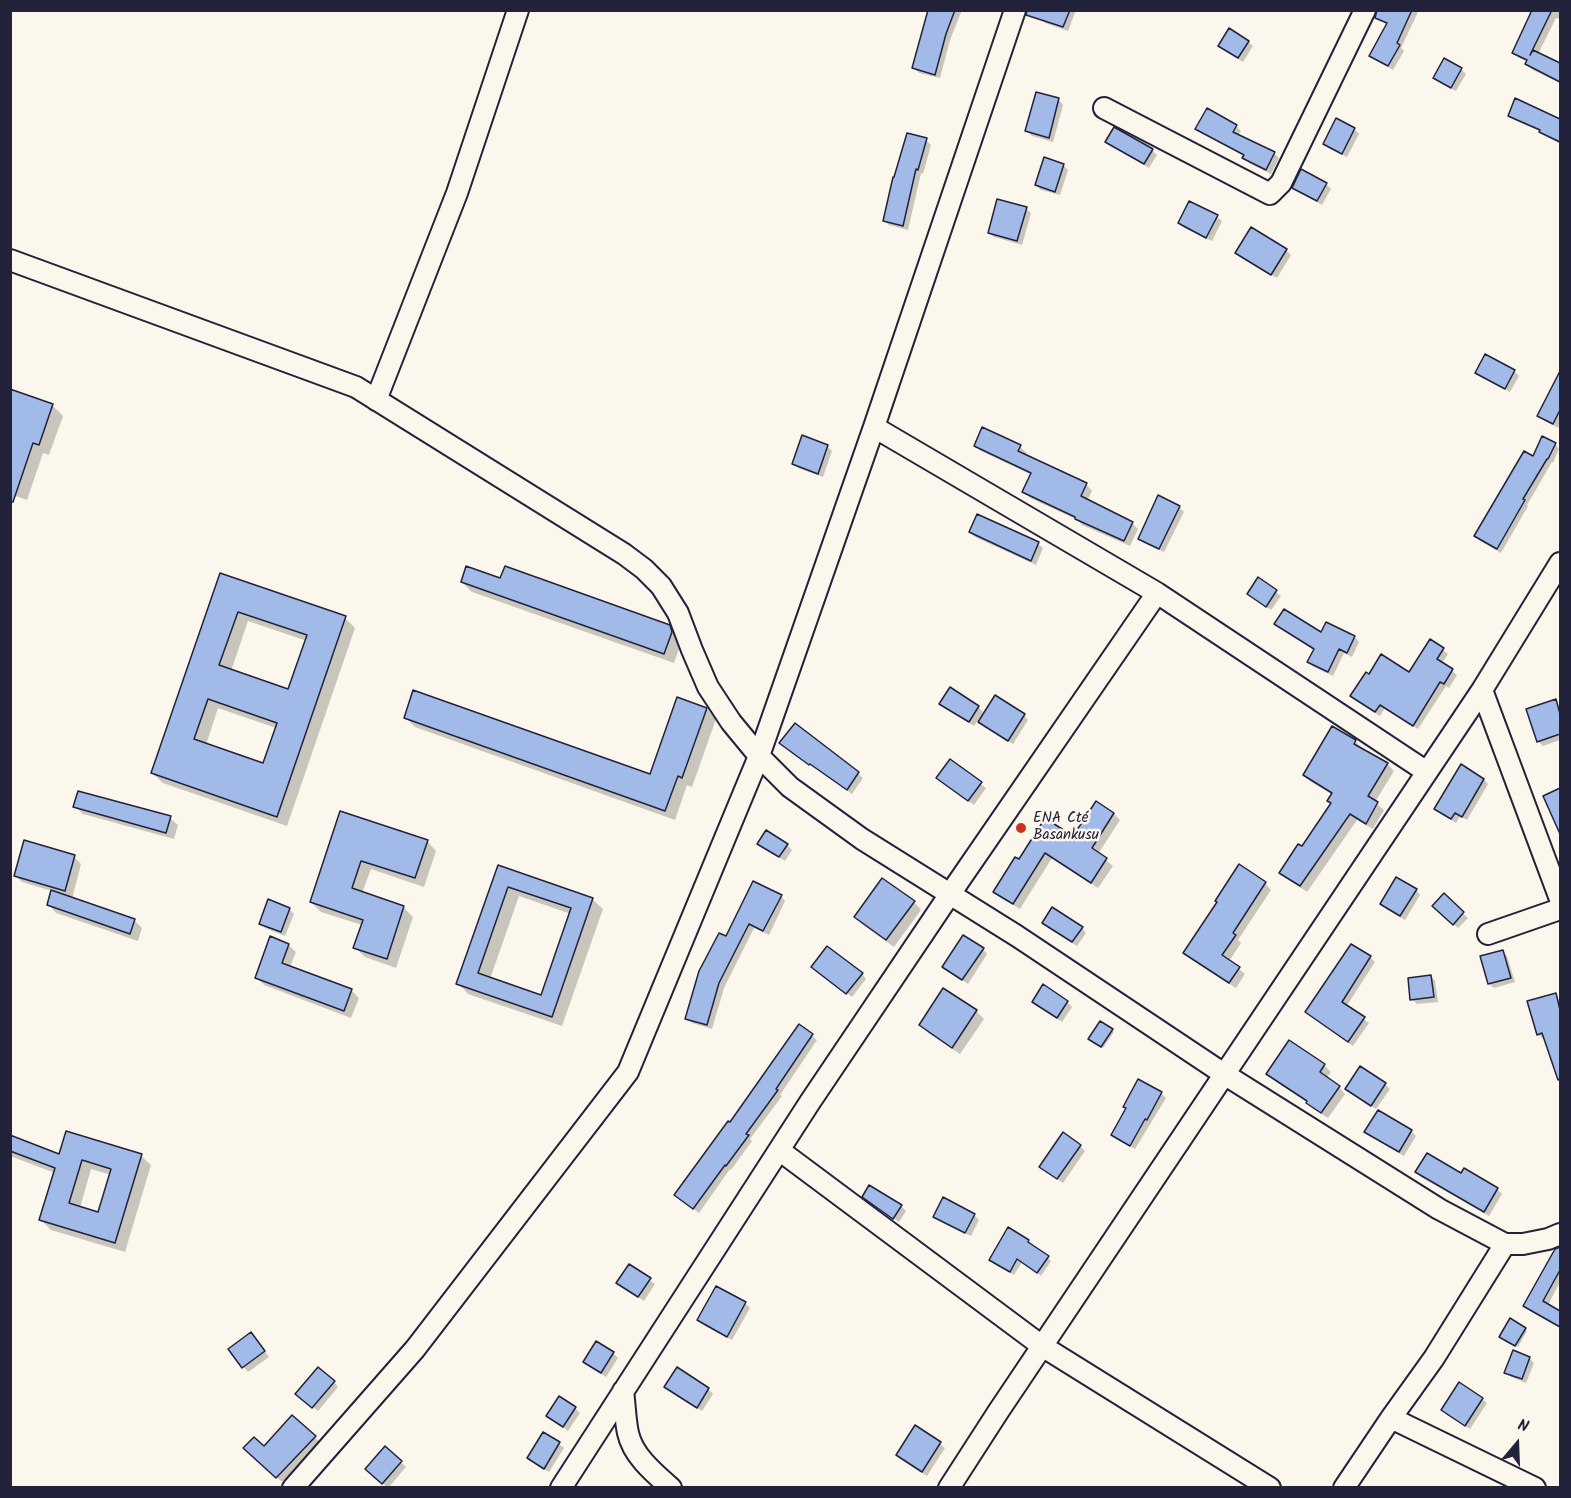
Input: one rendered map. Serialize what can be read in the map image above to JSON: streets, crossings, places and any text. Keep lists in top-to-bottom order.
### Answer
{
  "places": ["ENA Cté Basankusu"],
  "north": "top"
}
